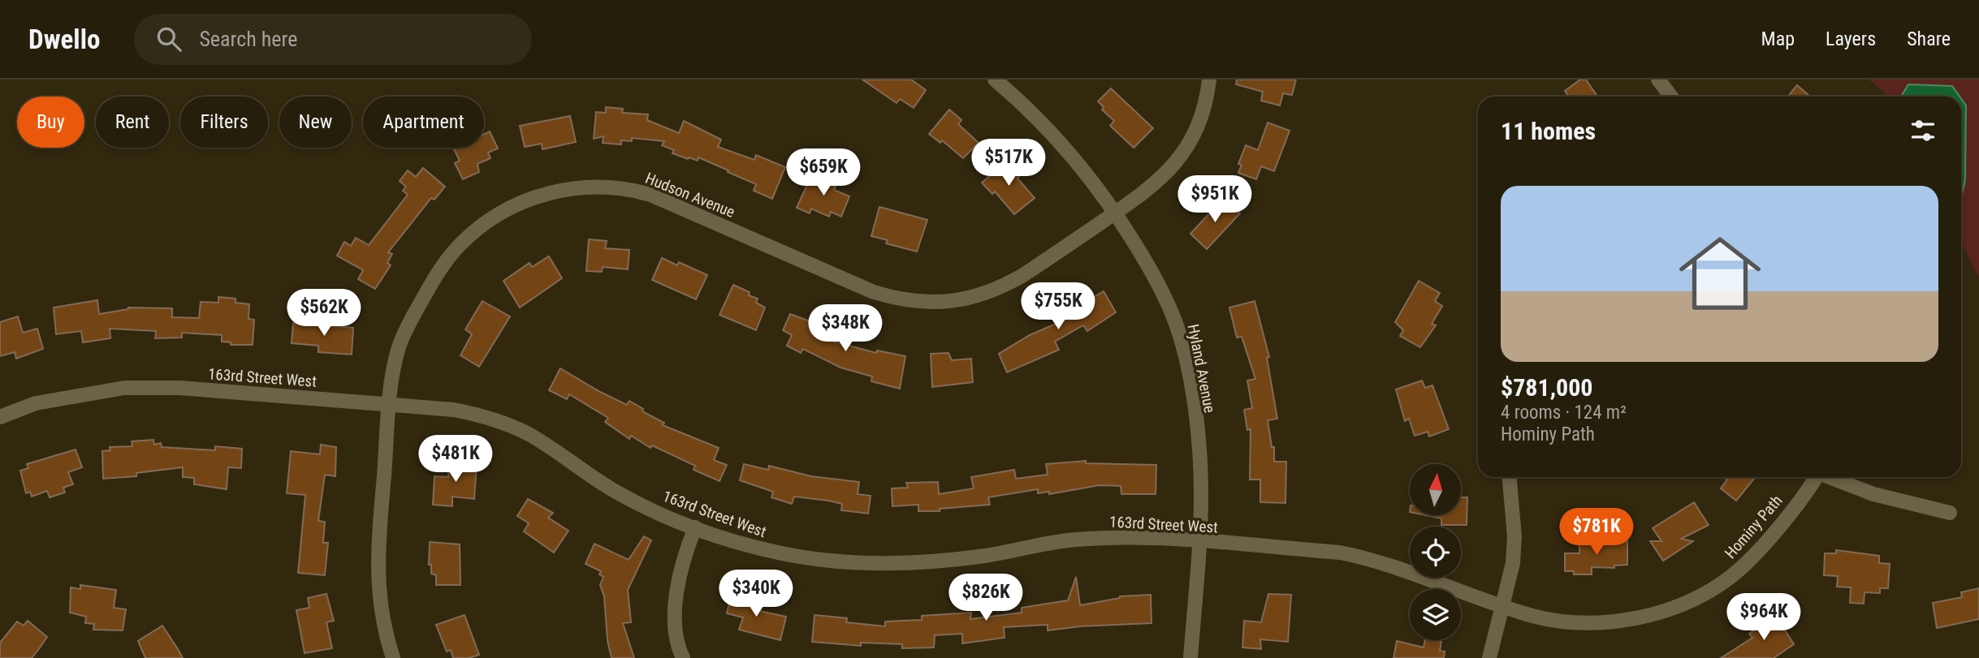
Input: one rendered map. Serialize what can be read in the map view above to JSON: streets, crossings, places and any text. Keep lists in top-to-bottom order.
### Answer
{
  "streets": {
    "street": [
      "Hudson Avenue",
      "Hyland Avenue",
      "163rd Street West",
      "Hominy Path"
    ]
  },
  "crossings": [
    ["Hudson Avenue", "Hyland Avenue"],
    ["Hudson Avenue", "163rd Street West"],
    ["Hyland Avenue", "163rd Street West"],
    ["163rd Street West", "Hominy Path"]
  ],
  "north": "top",
  "page": {
    "header": "Dwello",
    "search": "Search here",
    "nav": ["Map", "Layers", "Share"],
    "chip": [
      "Buy",
      "Rent",
      "Filters",
      "New",
      "Apartment"
    ],
    "heading": "11 homes",
    "price": [
      "$517K",
      "$659K",
      "$951K",
      "$755K",
      "$562K",
      "$348K",
      "$481K",
      "$781K",
      "$340K",
      "$826K",
      "$964K"
    ],
    "list": [
      {
        "name": "$781,000",
        "note": "4 rooms · 124 m² · Hominy Path"
      }
    ]
  }
}
